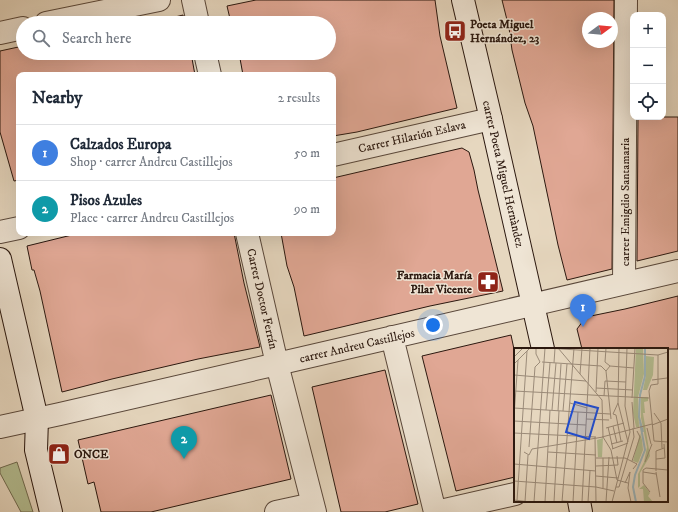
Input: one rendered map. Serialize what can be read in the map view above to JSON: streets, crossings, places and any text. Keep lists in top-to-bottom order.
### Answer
{
  "streets": {
    "street": [
      "Carrer Hilarión Eslava",
      "carrer Poeta Miguel Hernàndez",
      "carrer Emigdio Santamaria",
      "Carrer Doctor Ferrán",
      "carrer Andreu Castillejos"
    ]
  },
  "crossings": [
    ["Carrer Hilarión Eslava", "carrer Poeta Miguel Hernàndez"],
    ["carrer Poeta Miguel Hernàndez", "carrer Andreu Castillejos"],
    ["carrer Emigdio Santamaria", "carrer Andreu Castillejos"],
    ["Carrer Doctor Ferrán", "carrer Andreu Castillejos"]
  ],
  "places": {
    "bus stop": ["Poeta Miguel Hernández, 23"],
    "pharmacy": ["Farmacia María Pilar Vicente"],
    "shop": ["ONCE"]
  },
  "north": "right",
  "page": {
    "map_buttons": ["+", "−"],
    "search": "Search here",
    "heading": ["Nearby", "2 results"],
    "list": [
      {
        "mark": "1",
        "name": "Calzados Europa",
        "note": "Shop · carrer Andreu Castillejos",
        "value": "50 m"
      },
      {
        "mark": "2",
        "name": "Pisos Azules",
        "note": "Place · carrer Andreu Castillejos",
        "value": "90 m"
      }
    ],
    "pins": ["1", "2"]
  }
}
